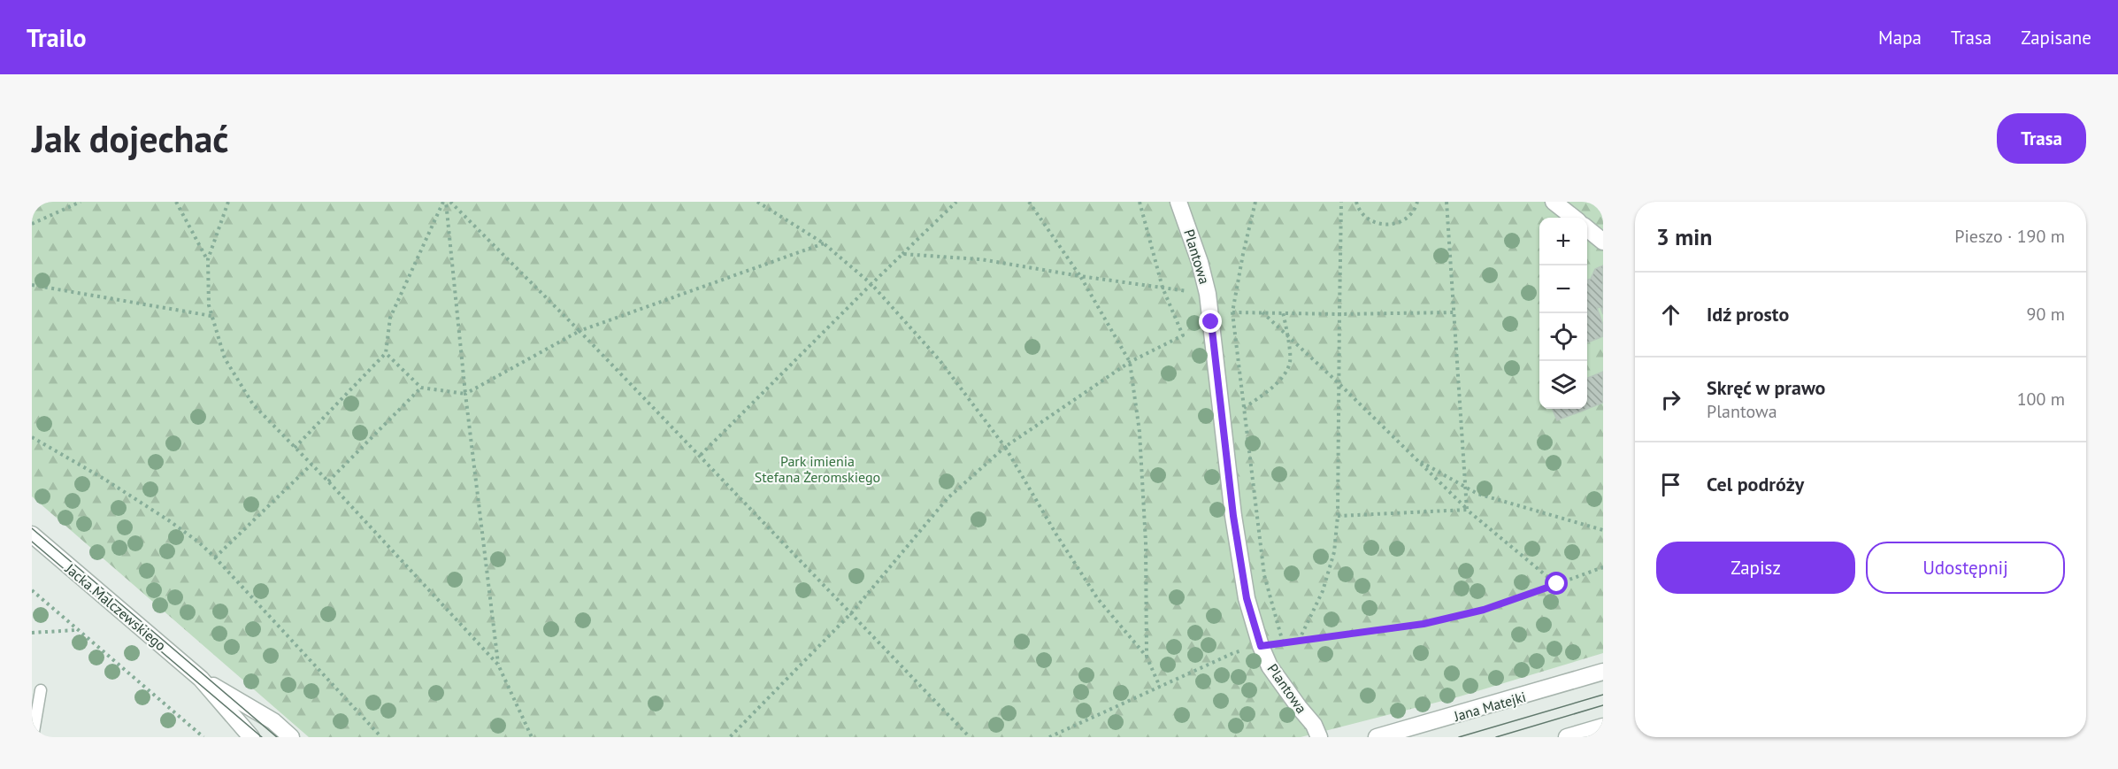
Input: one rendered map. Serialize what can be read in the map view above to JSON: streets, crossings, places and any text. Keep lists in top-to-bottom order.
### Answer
{
  "streets": {
    "street": ["Plantowa", "Jacka Malczewskiego", "Jana Matejki"]
  },
  "parks": ["Park imienia Stefana Żeromskiego"],
  "page": {
    "header": "Trailo",
    "nav": ["Mapa", "Trasa", "Zapisane"],
    "buttons": [
      "Trasa",
      ["Zapisz", "Udostępnij"]
    ],
    "title": "Jak dojechać",
    "heading": ["3 min", "Pieszo · 190 m"],
    "map_buttons": ["+", "−"],
    "list": [
      ["Idź prosto", "90 m"],
      ["Skręć w prawo", "Plantowa", "100 m"],
      "Cel podróży"
    ]
  }
}
